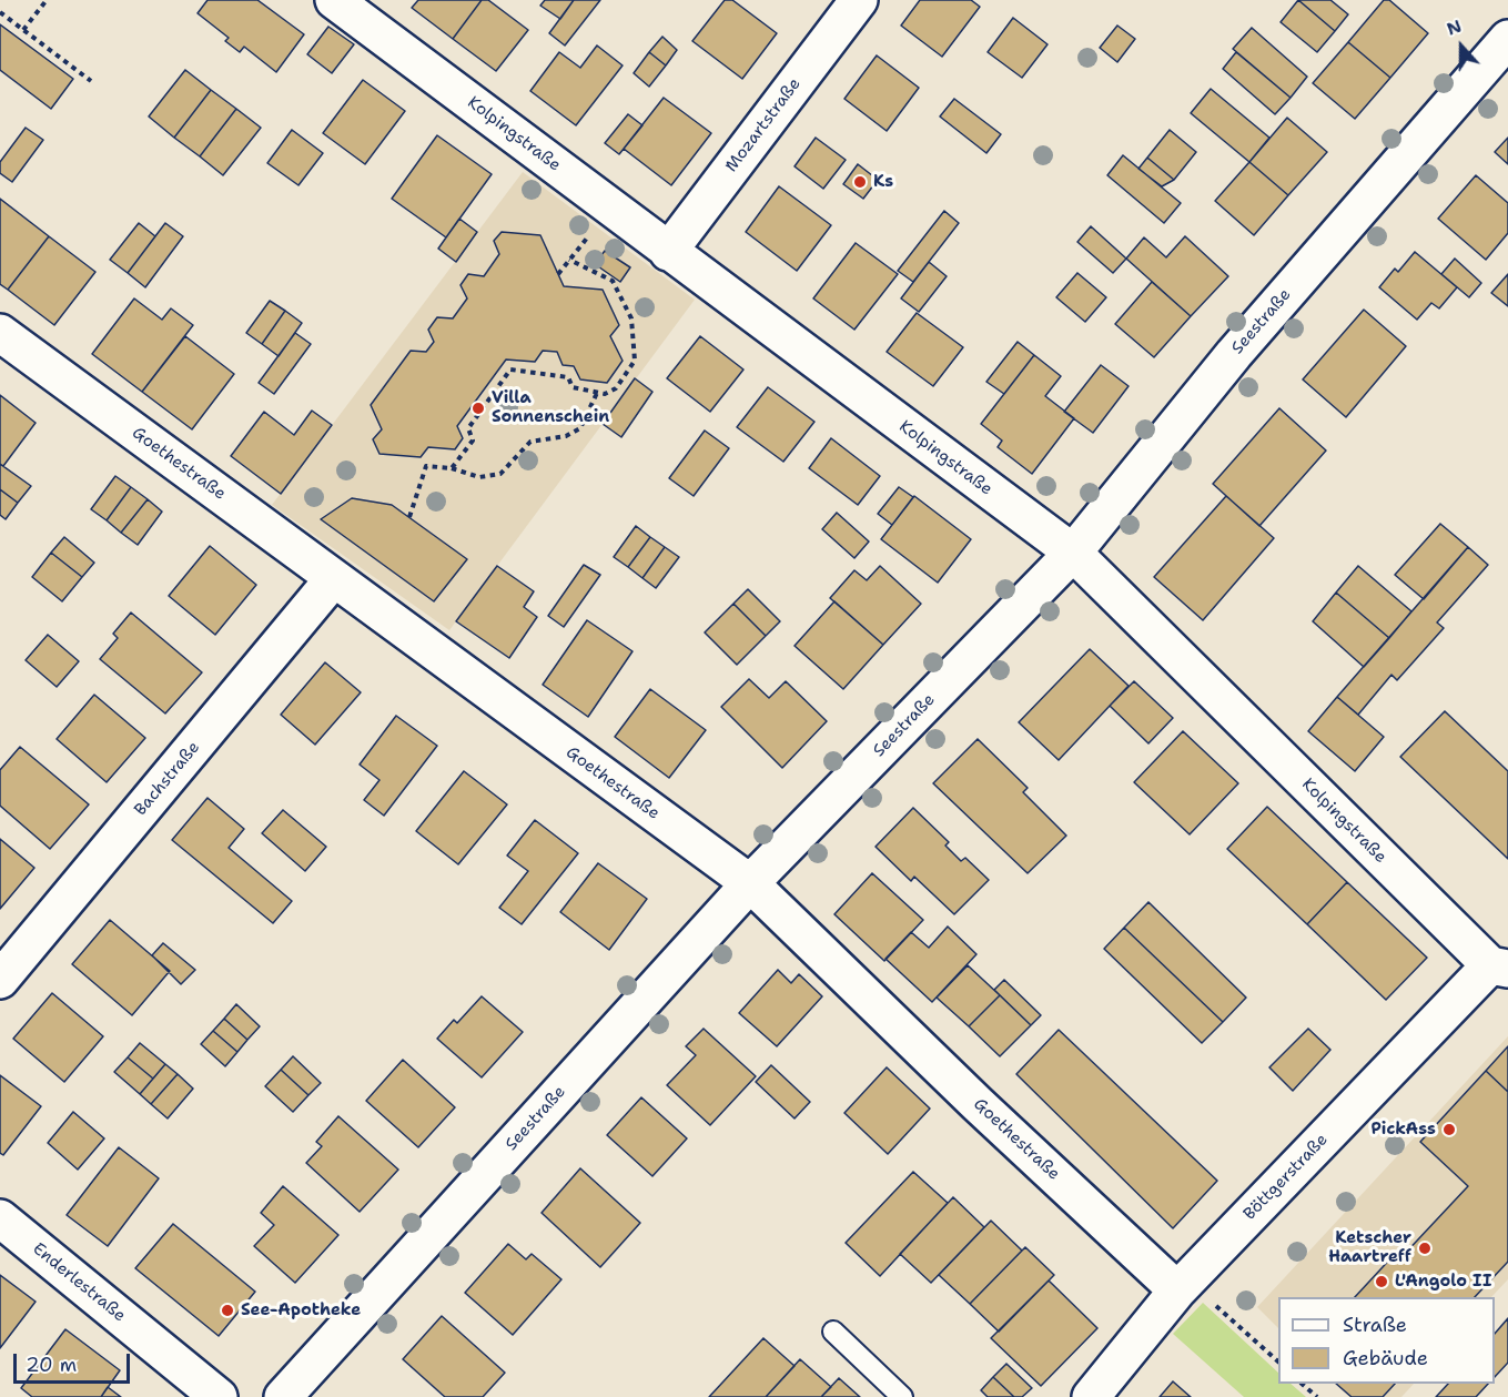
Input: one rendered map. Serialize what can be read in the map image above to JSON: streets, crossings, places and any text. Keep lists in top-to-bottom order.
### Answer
{
  "streets": {
    "street": [
      "Mozartstraße",
      "Kolpingstraße",
      "Seestraße",
      "Goethestraße",
      "Bachstraße",
      "Böttgerstraße",
      "Enderlestraße"
    ]
  },
  "crossings": [
    ["Mozartstraße", "Kolpingstraße"],
    ["Kolpingstraße", "Seestraße"],
    ["Kolpingstraße", "Böttgerstraße"],
    ["Seestraße", "Goethestraße"],
    ["Goethestraße", "Bachstraße"],
    ["Goethestraße", "Böttgerstraße"]
  ],
  "places": [
    "Ks",
    "Villa Sonnenschein",
    "PickAss",
    "Ketscher Haartreff",
    "L'Angolo II",
    "See-Apotheke"
  ],
  "legend": ["Straße", "Gebäude"],
  "scale_bar": "20 m",
  "north": "top"
}
